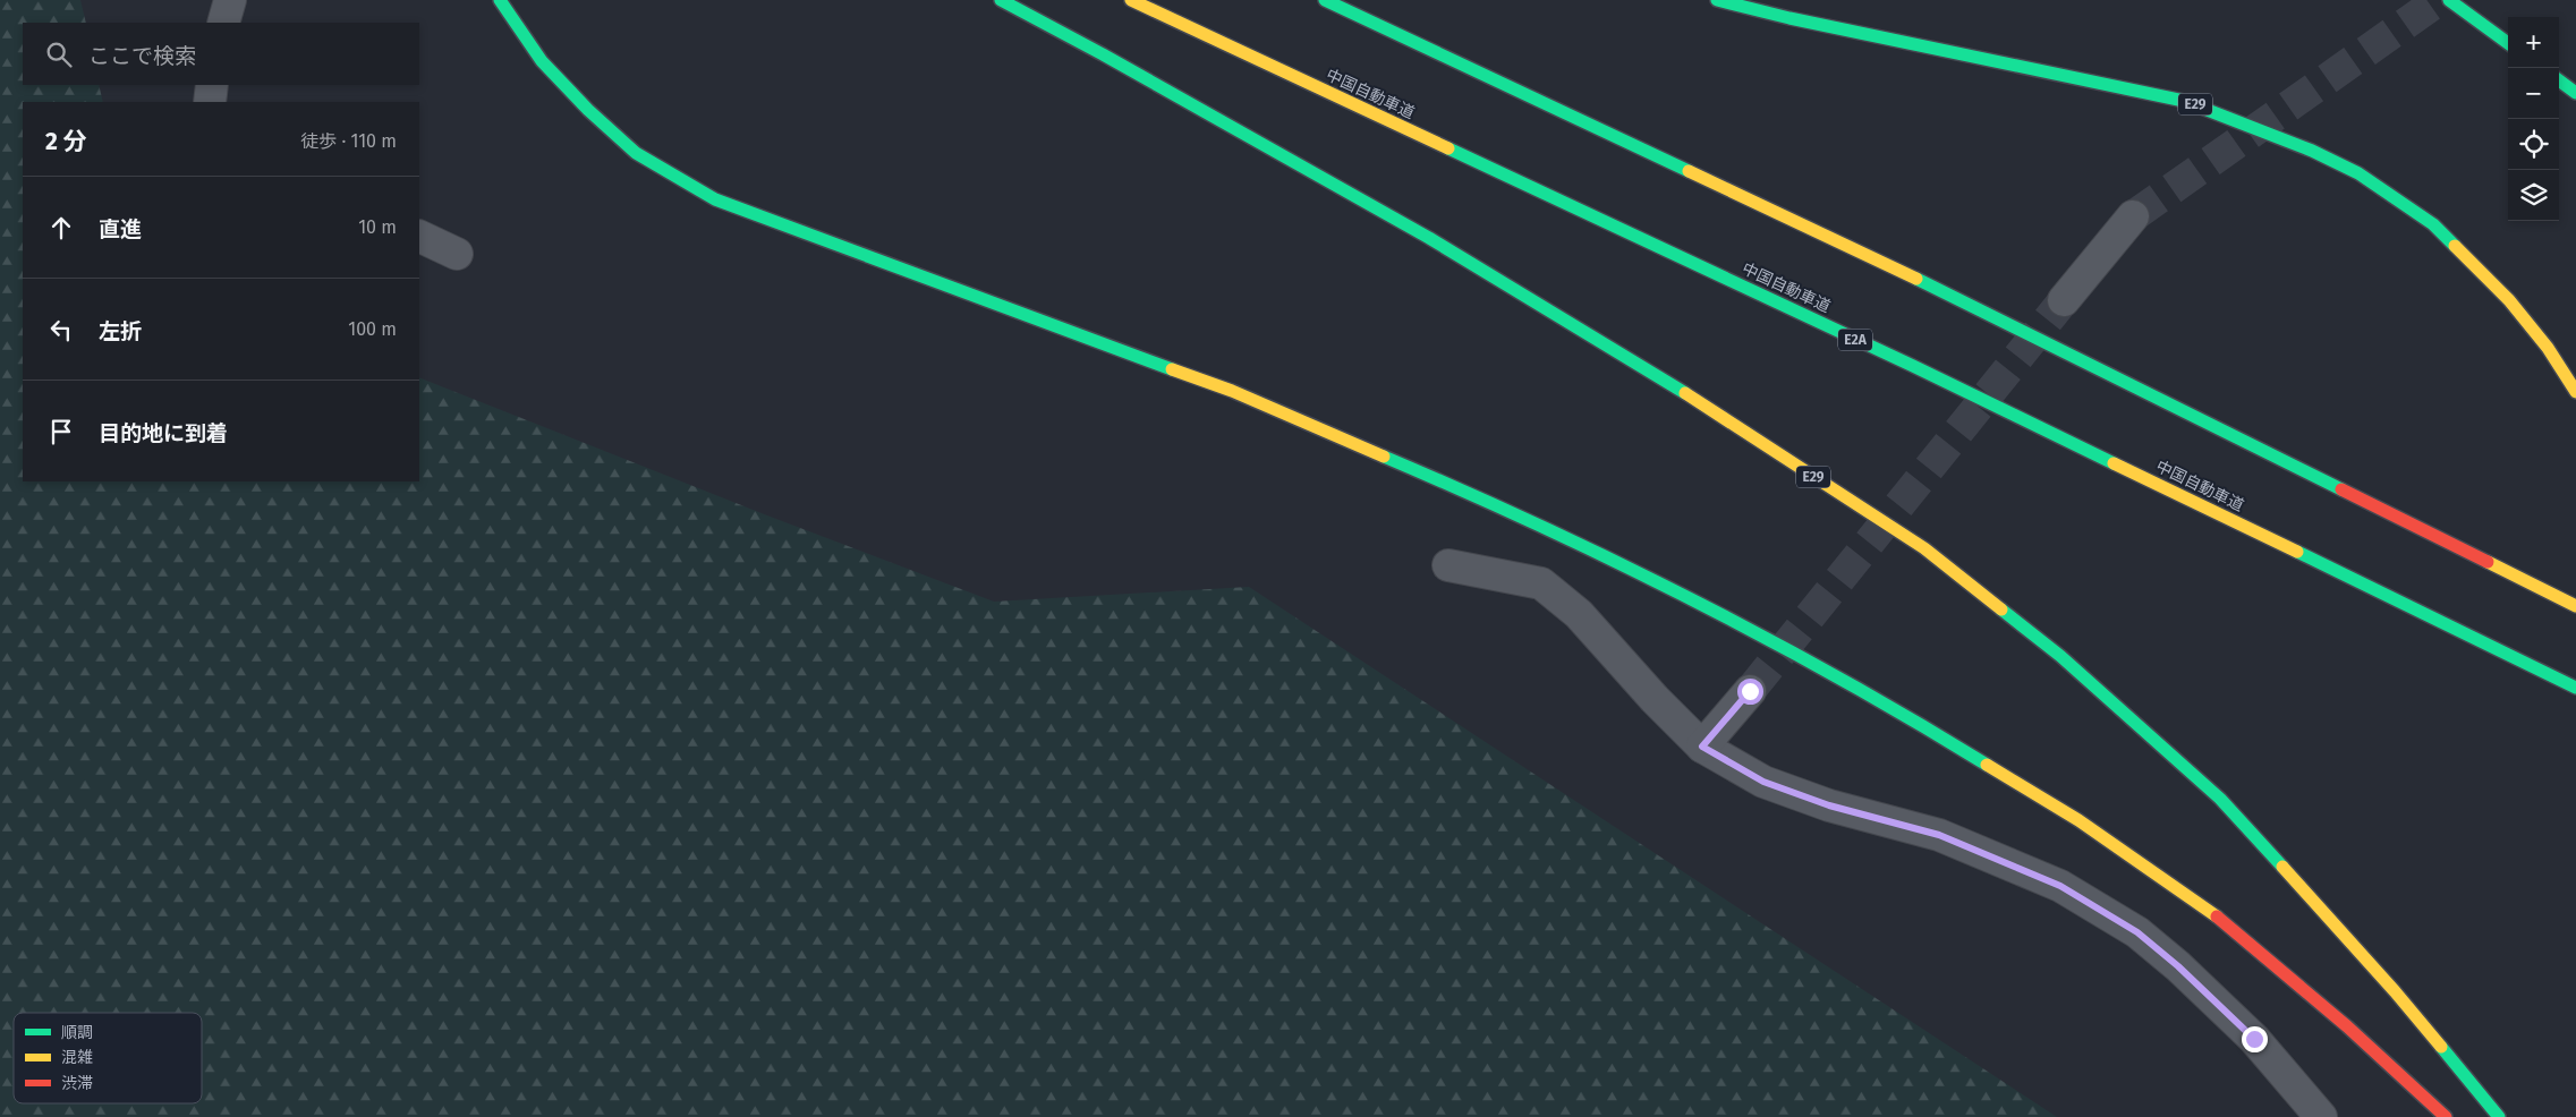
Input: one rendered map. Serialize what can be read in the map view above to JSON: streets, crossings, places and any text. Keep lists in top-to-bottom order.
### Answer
{
  "streets": {
    "highway": ["中国自動車道", "E29", "E2A"]
  },
  "legend": ["順調", "混雑", "渋滞"],
  "page": {
    "map_buttons": ["+", "−"],
    "search": "ここで検索",
    "heading": ["2 分", "徒歩 · 110 m"],
    "list": [
      ["直進", "10 m"],
      ["左折", "100 m"],
      "目的地に到着"
    ]
  }
}
